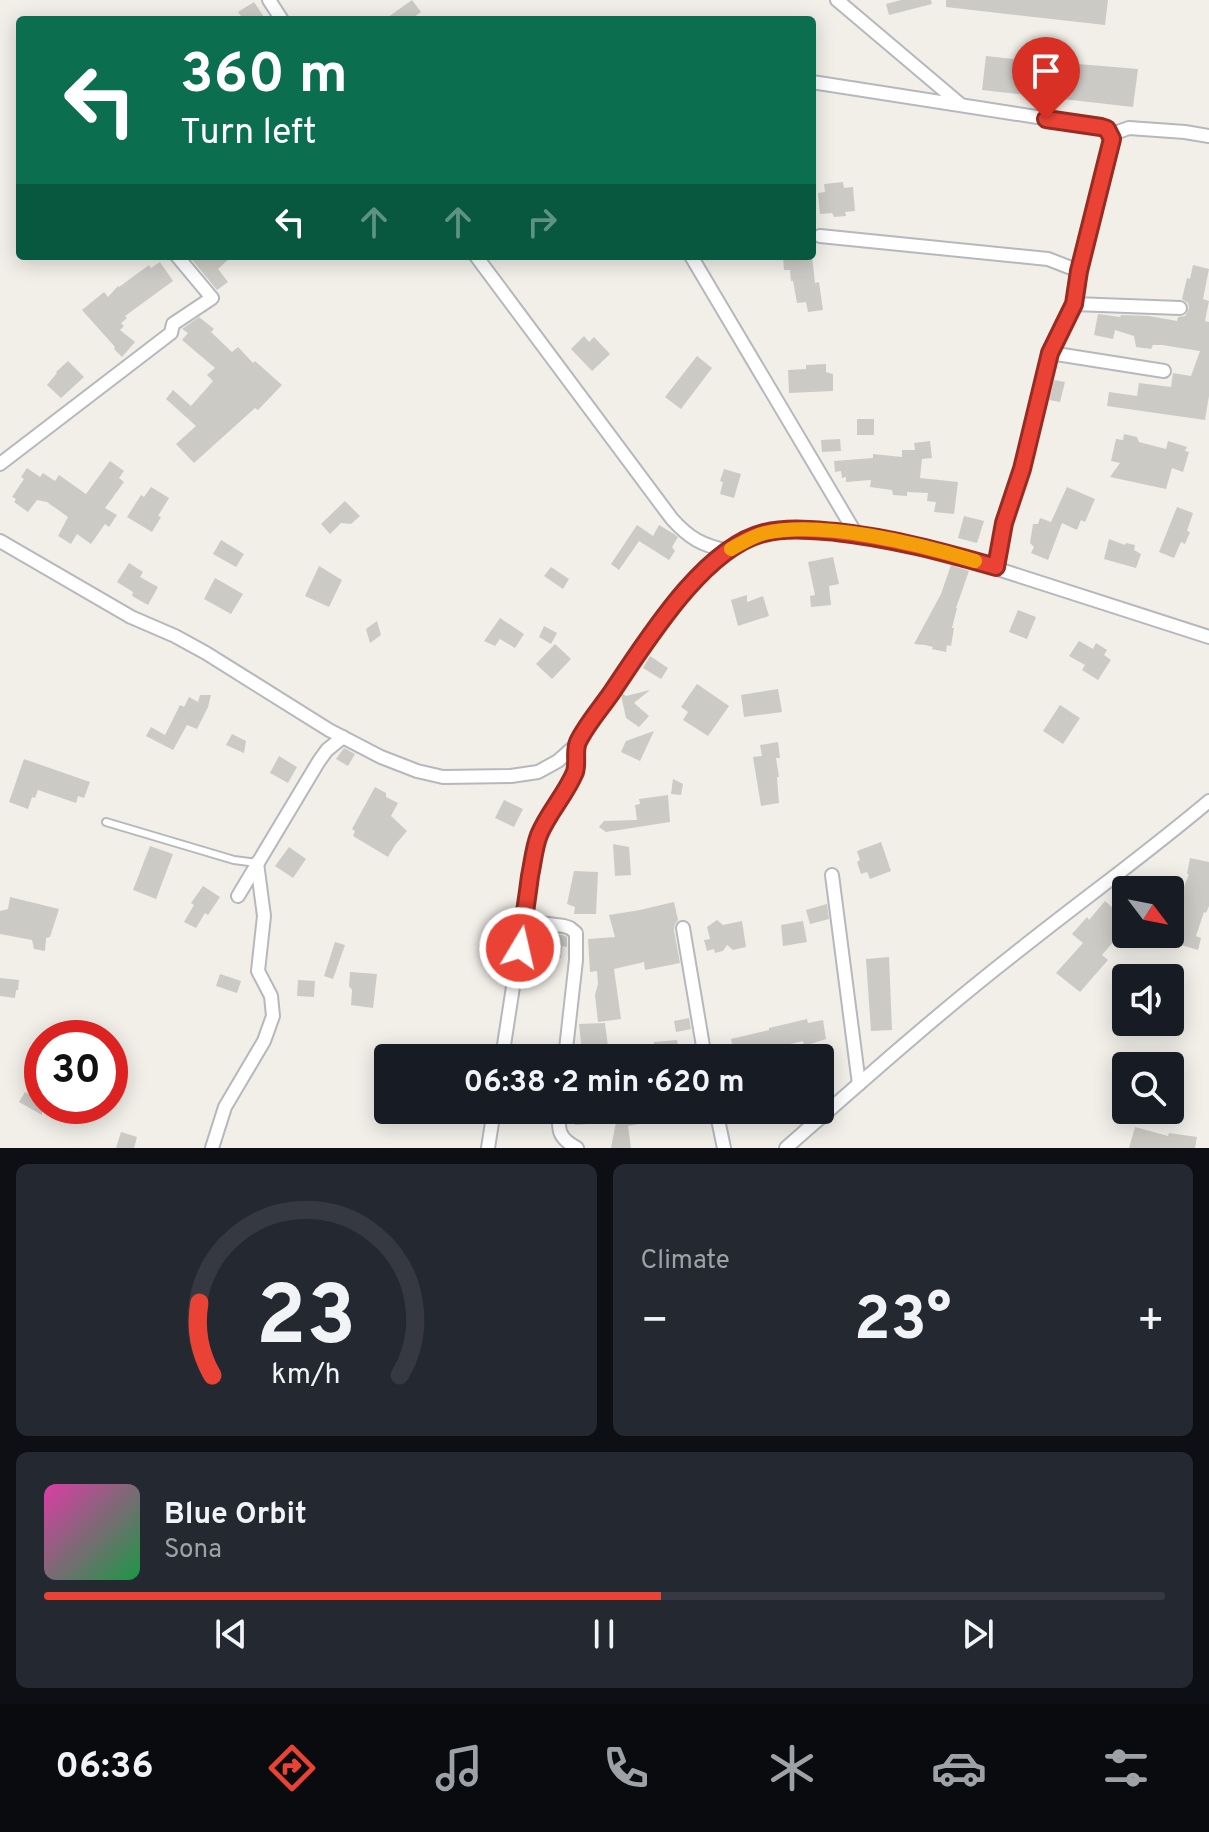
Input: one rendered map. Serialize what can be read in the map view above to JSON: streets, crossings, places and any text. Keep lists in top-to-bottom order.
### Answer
{
  "north": "bottom right",
  "page": {
    "turn": ["360 m", "Turn left"],
    "limit": "30",
    "trip": "06:38 · 2 min · 620 m",
    "tile": "Climate",
    "heat": ["−", "23°", "+"],
    "song": ["Blue Orbit", "Sona"],
    "tabs": "06:36",
    "gauge": ["23", "km/h"]
  }
}
